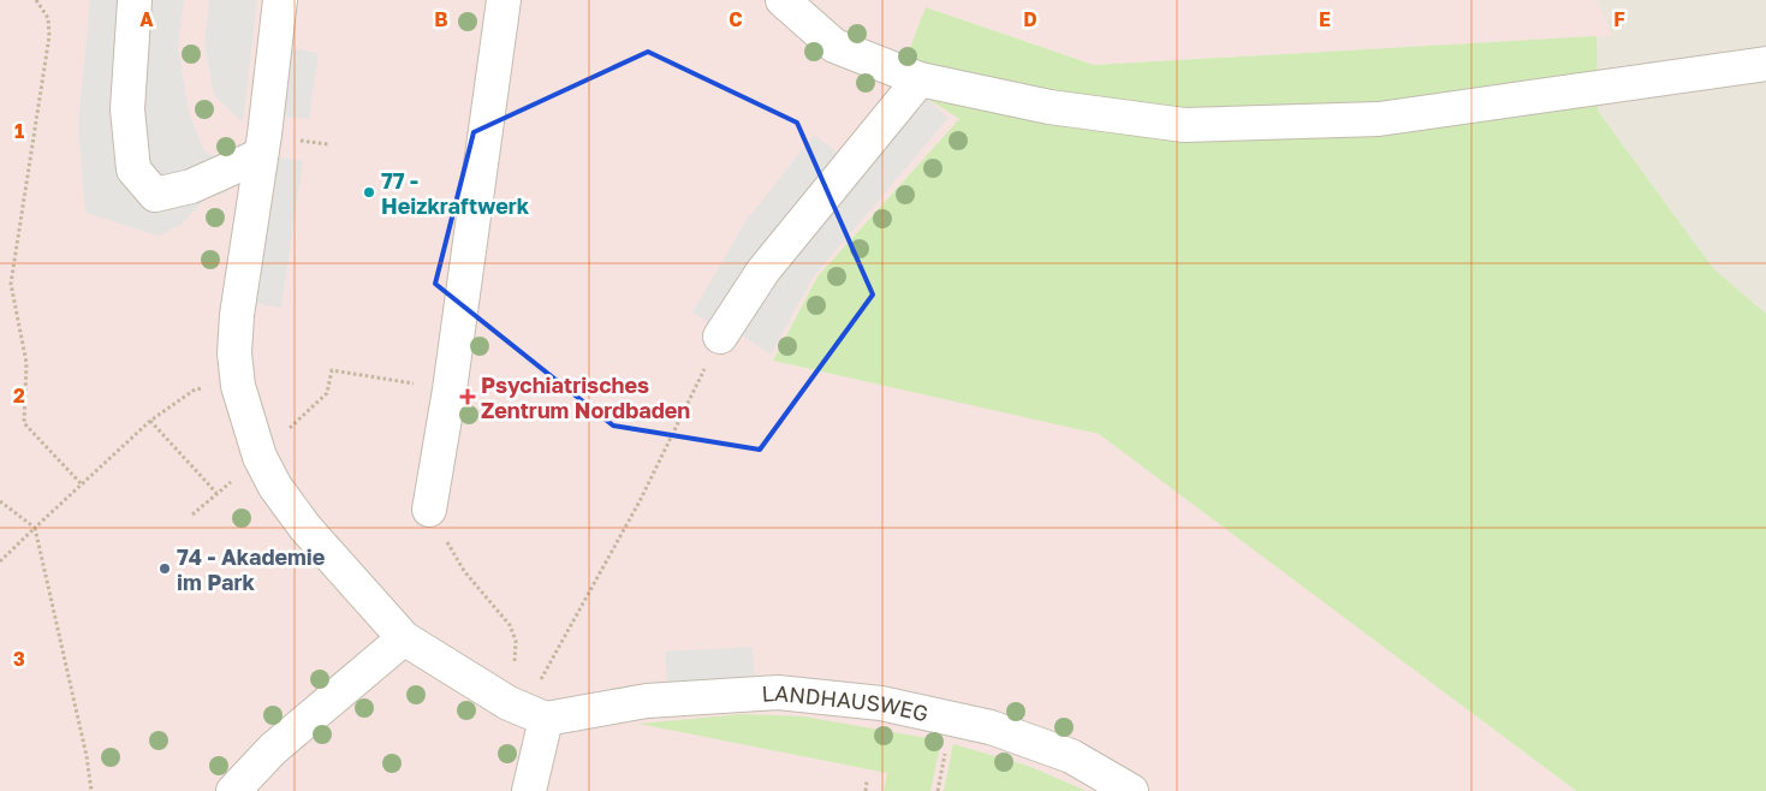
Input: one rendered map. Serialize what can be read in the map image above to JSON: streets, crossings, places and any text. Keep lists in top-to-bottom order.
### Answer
{
  "streets": {
    "lane": ["LANDHAUSWEG"]
  },
  "places": {
    "other": ["77 - Heizkraftwerk", "74 - Akademie im Park"],
    "health": ["Psychiatrisches Zentrum Nordbaden"]
  },
  "grid": {
    "columns": [
      "A",
      "B",
      "C",
      "D",
      "E",
      "F"
    ],
    "rows": ["1", "2", "3"]
  }
}
